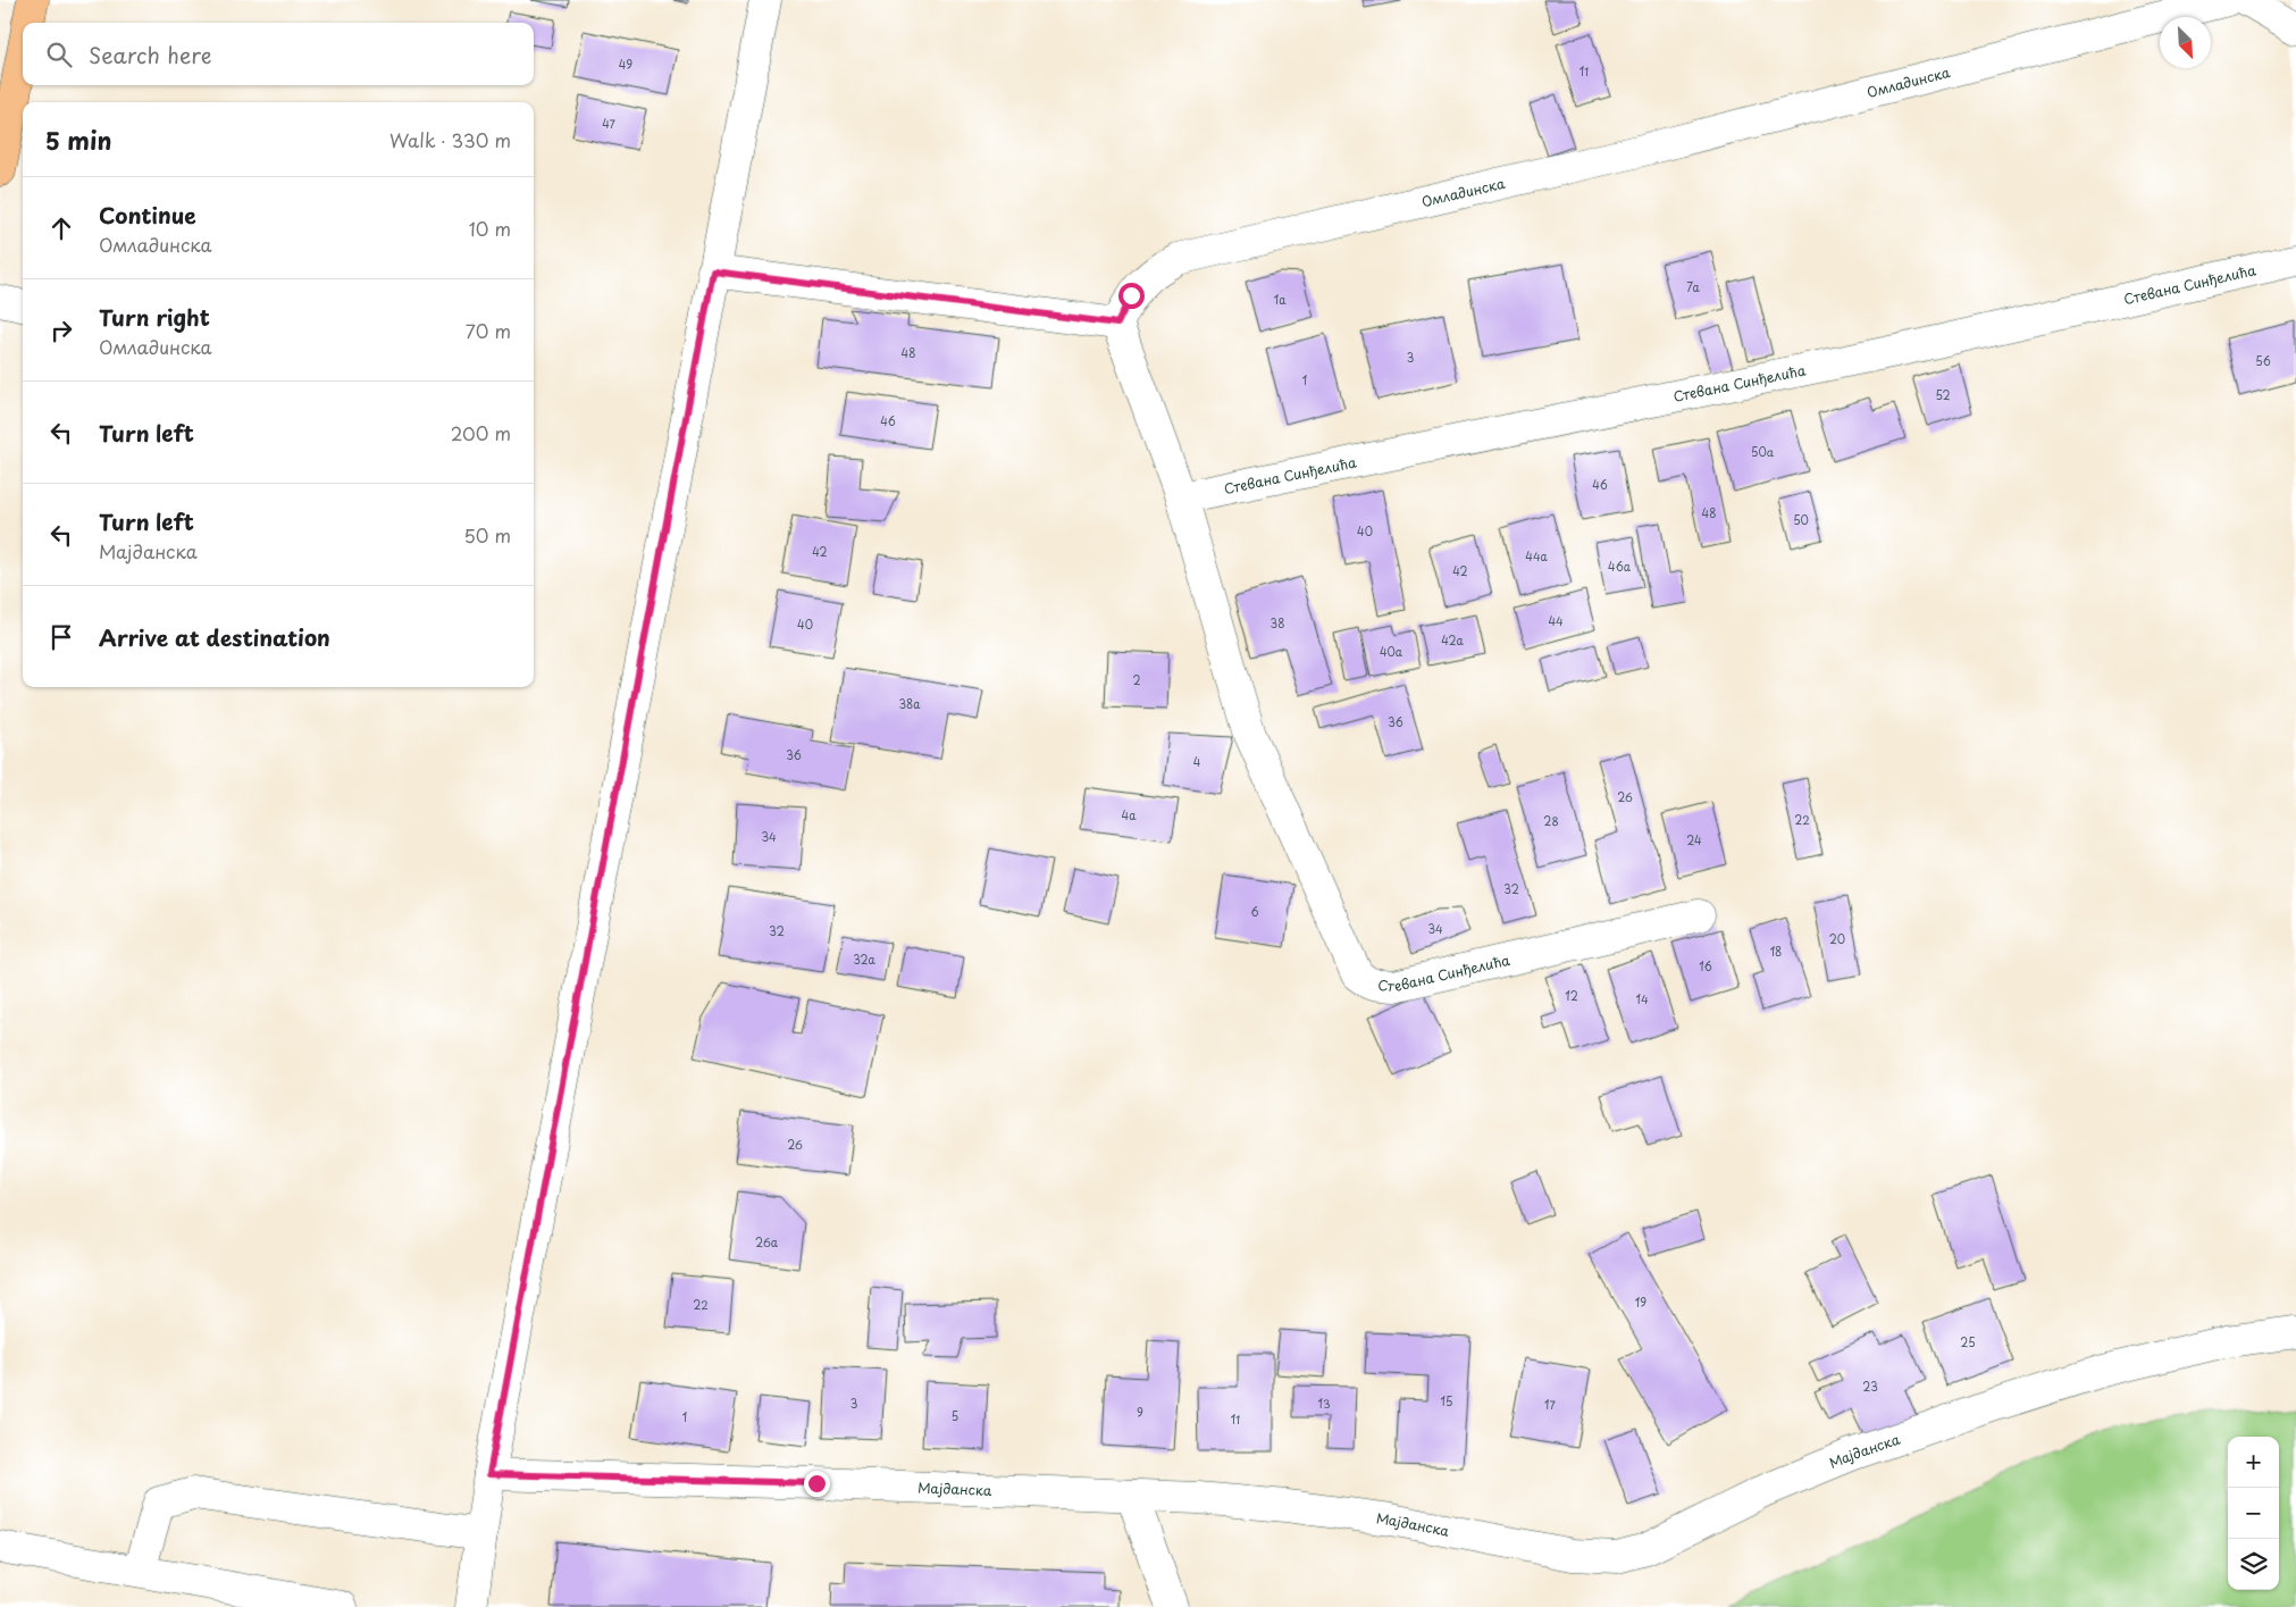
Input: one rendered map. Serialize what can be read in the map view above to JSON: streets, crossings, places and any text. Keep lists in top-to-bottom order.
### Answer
{
  "streets": {
    "street": ["Омладинска", "Стевана Синђелића", "Мајданска"]
  },
  "crossings": [
    ["Омладинска", "Стевана Синђелића"]
  ],
  "house_numbers": [
    "49",
    "11",
    "47",
    "7a",
    "1a",
    "48",
    "3",
    "56",
    "1",
    "52",
    "46",
    "50a",
    "46",
    "48",
    "50",
    "40",
    "42",
    "44a",
    "46a",
    "42",
    "44",
    "38",
    "40",
    "42a",
    "40a",
    "2",
    "38a",
    "36",
    "36",
    "4",
    "26",
    "4a",
    "22",
    "28",
    "34",
    "24",
    "32",
    "6",
    "34",
    "32",
    "20",
    "18",
    "32a",
    "16",
    "12",
    "14",
    "26",
    "26a",
    "19",
    "22",
    "25",
    "23",
    "15",
    "3",
    "13",
    "17",
    "9",
    "5",
    "1",
    "11"
  ],
  "north": "bottom right",
  "page": {
    "search": "Search here",
    "heading": ["5 min", "Walk · 330 m"],
    "list": [
      ["Continue", "Омладинска", "10 m"],
      ["Turn right", "Омладинска", "70 m"],
      ["Turn left", "200 m"],
      ["Turn left", "Мајданска", "50 m"],
      "Arrive at destination"
    ],
    "map_buttons": ["+", "−"]
  }
}
